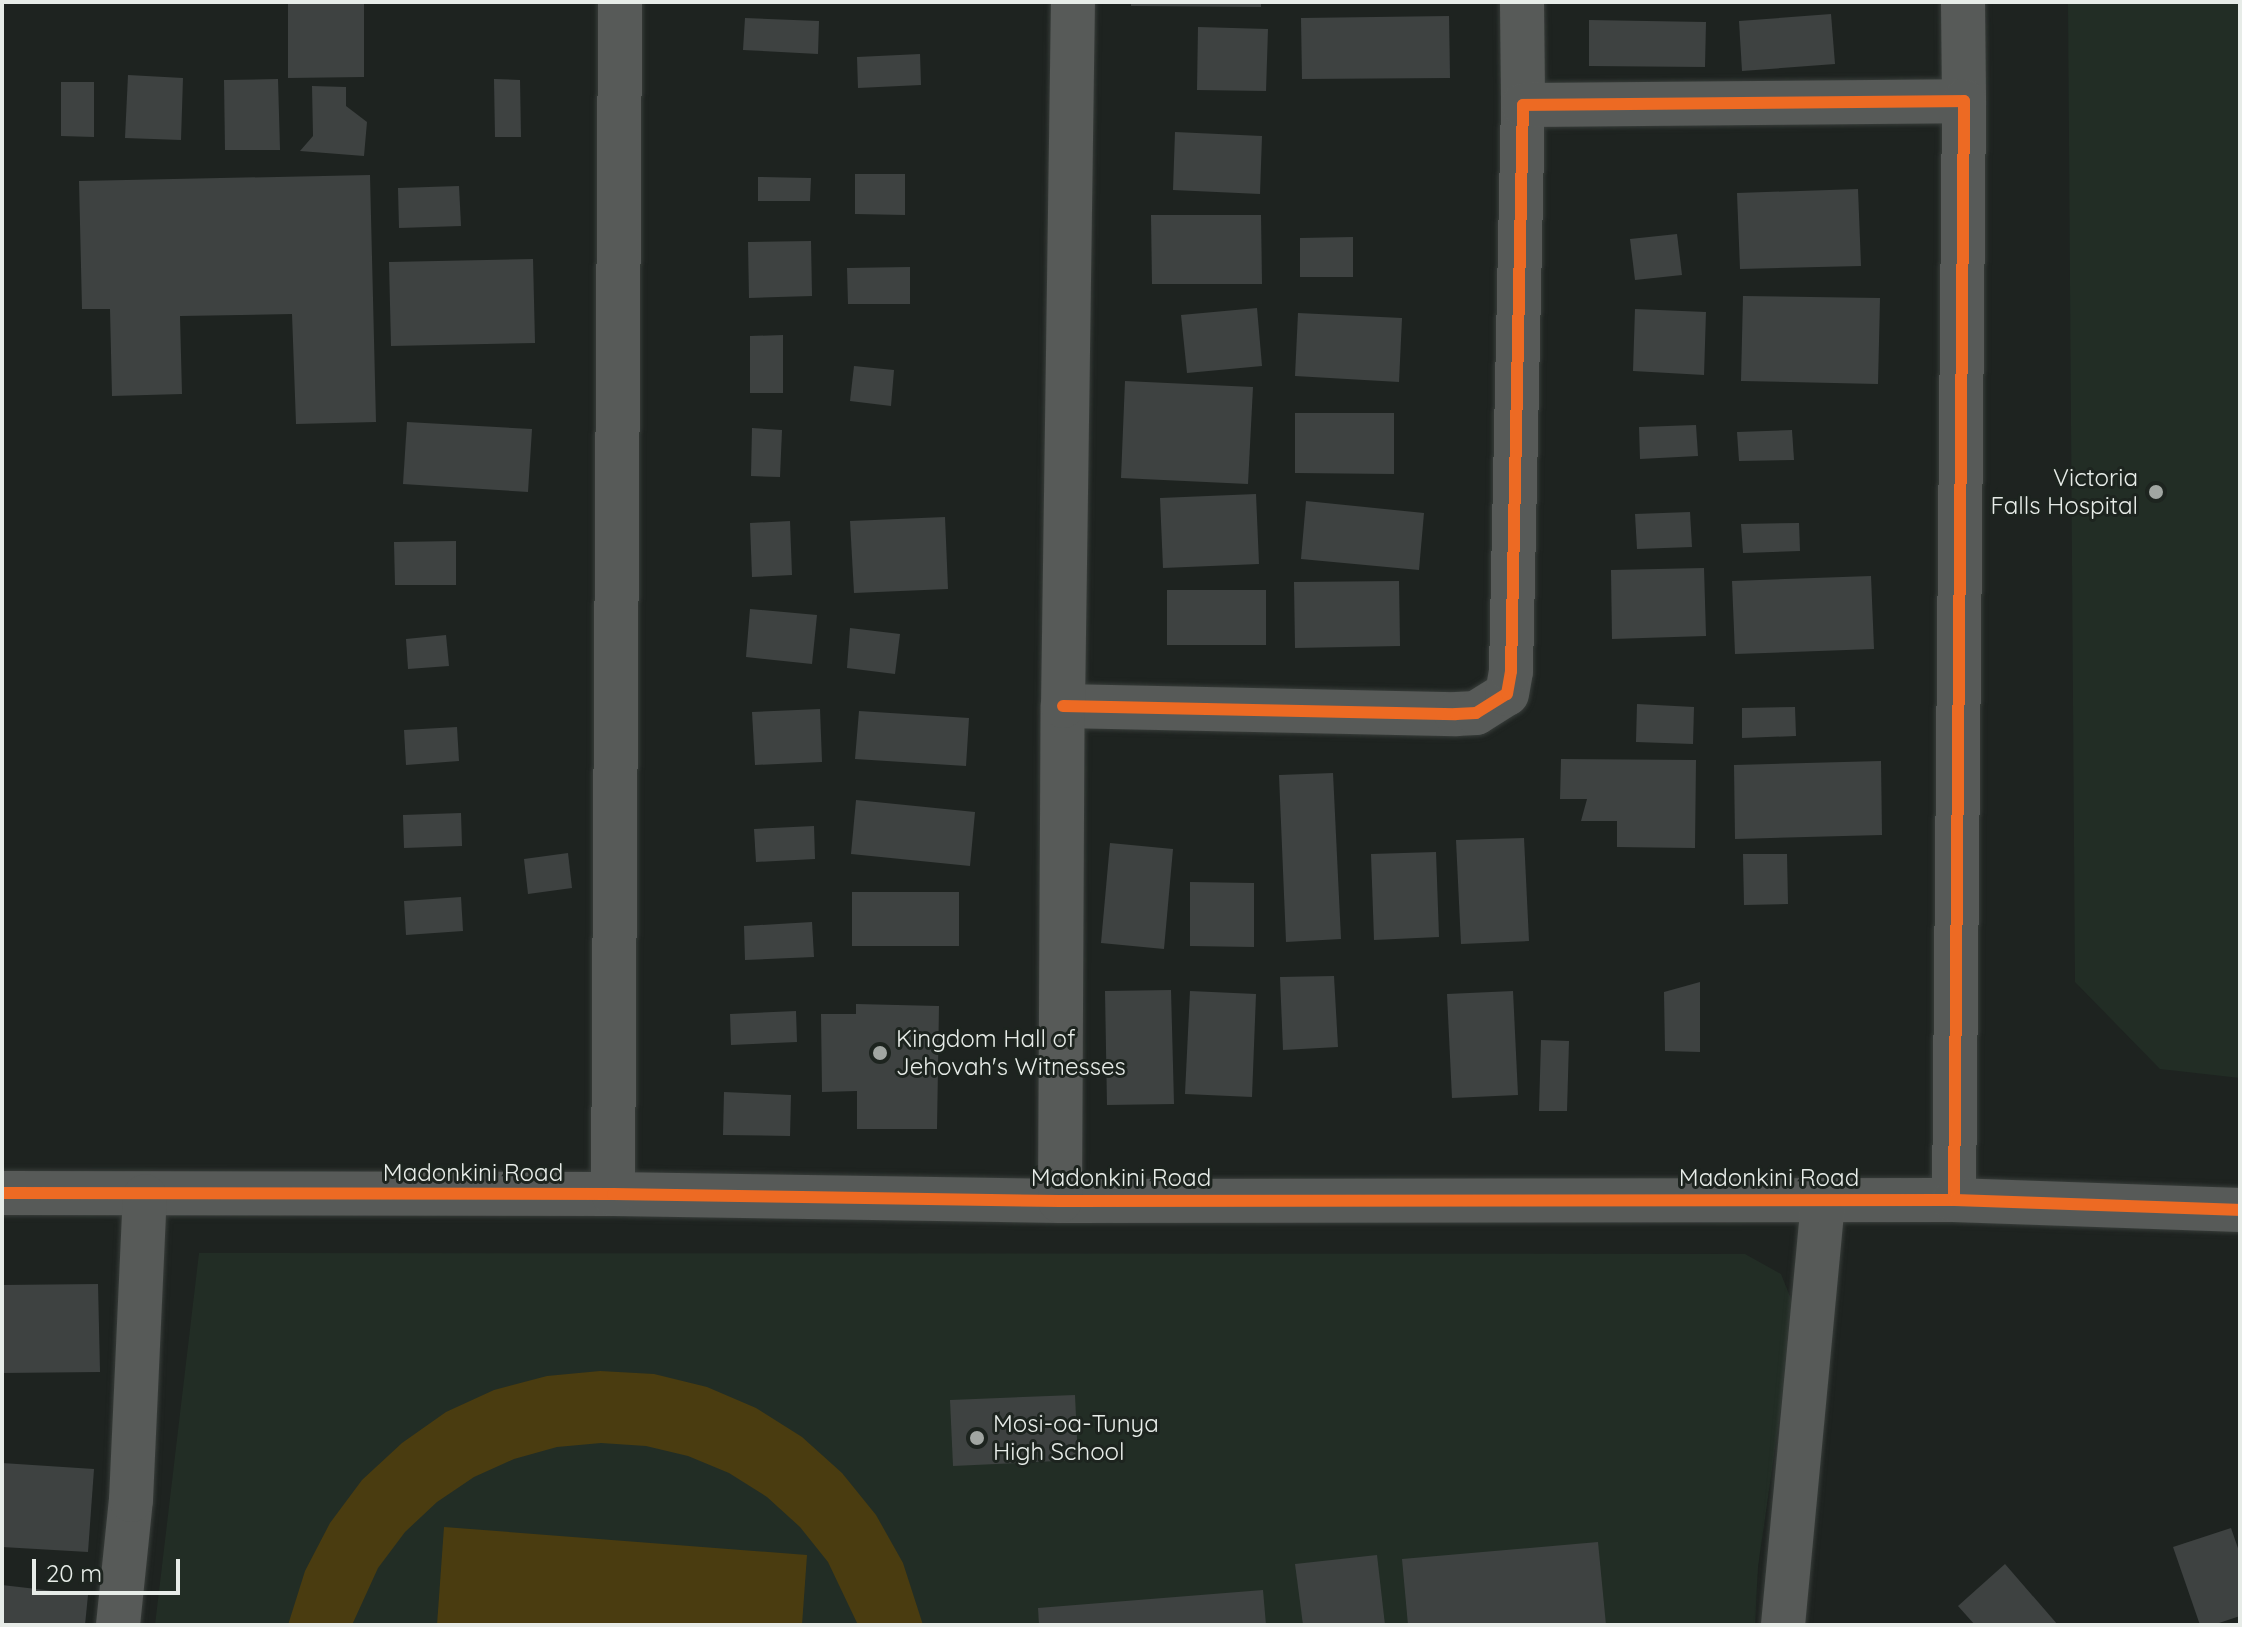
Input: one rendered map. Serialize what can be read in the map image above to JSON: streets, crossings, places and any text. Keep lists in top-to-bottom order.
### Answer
{
  "streets": {
    "street": ["Madonkini Road"]
  },
  "places": ["Victoria Falls Hospital", "Kingdom Hall of Jehovah's Witnesses", "Mosi-oa-Tunya High School"],
  "scale_bar": "20 m"
}
